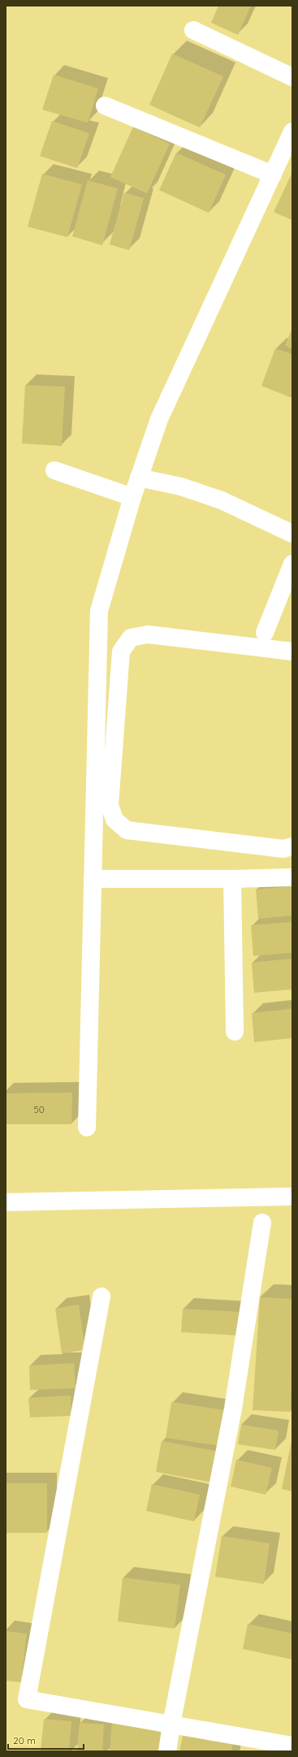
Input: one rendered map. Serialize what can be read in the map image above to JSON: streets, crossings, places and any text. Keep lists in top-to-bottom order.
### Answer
{
  "house_numbers": ["50"],
  "scale_bar": "20 m"
}
